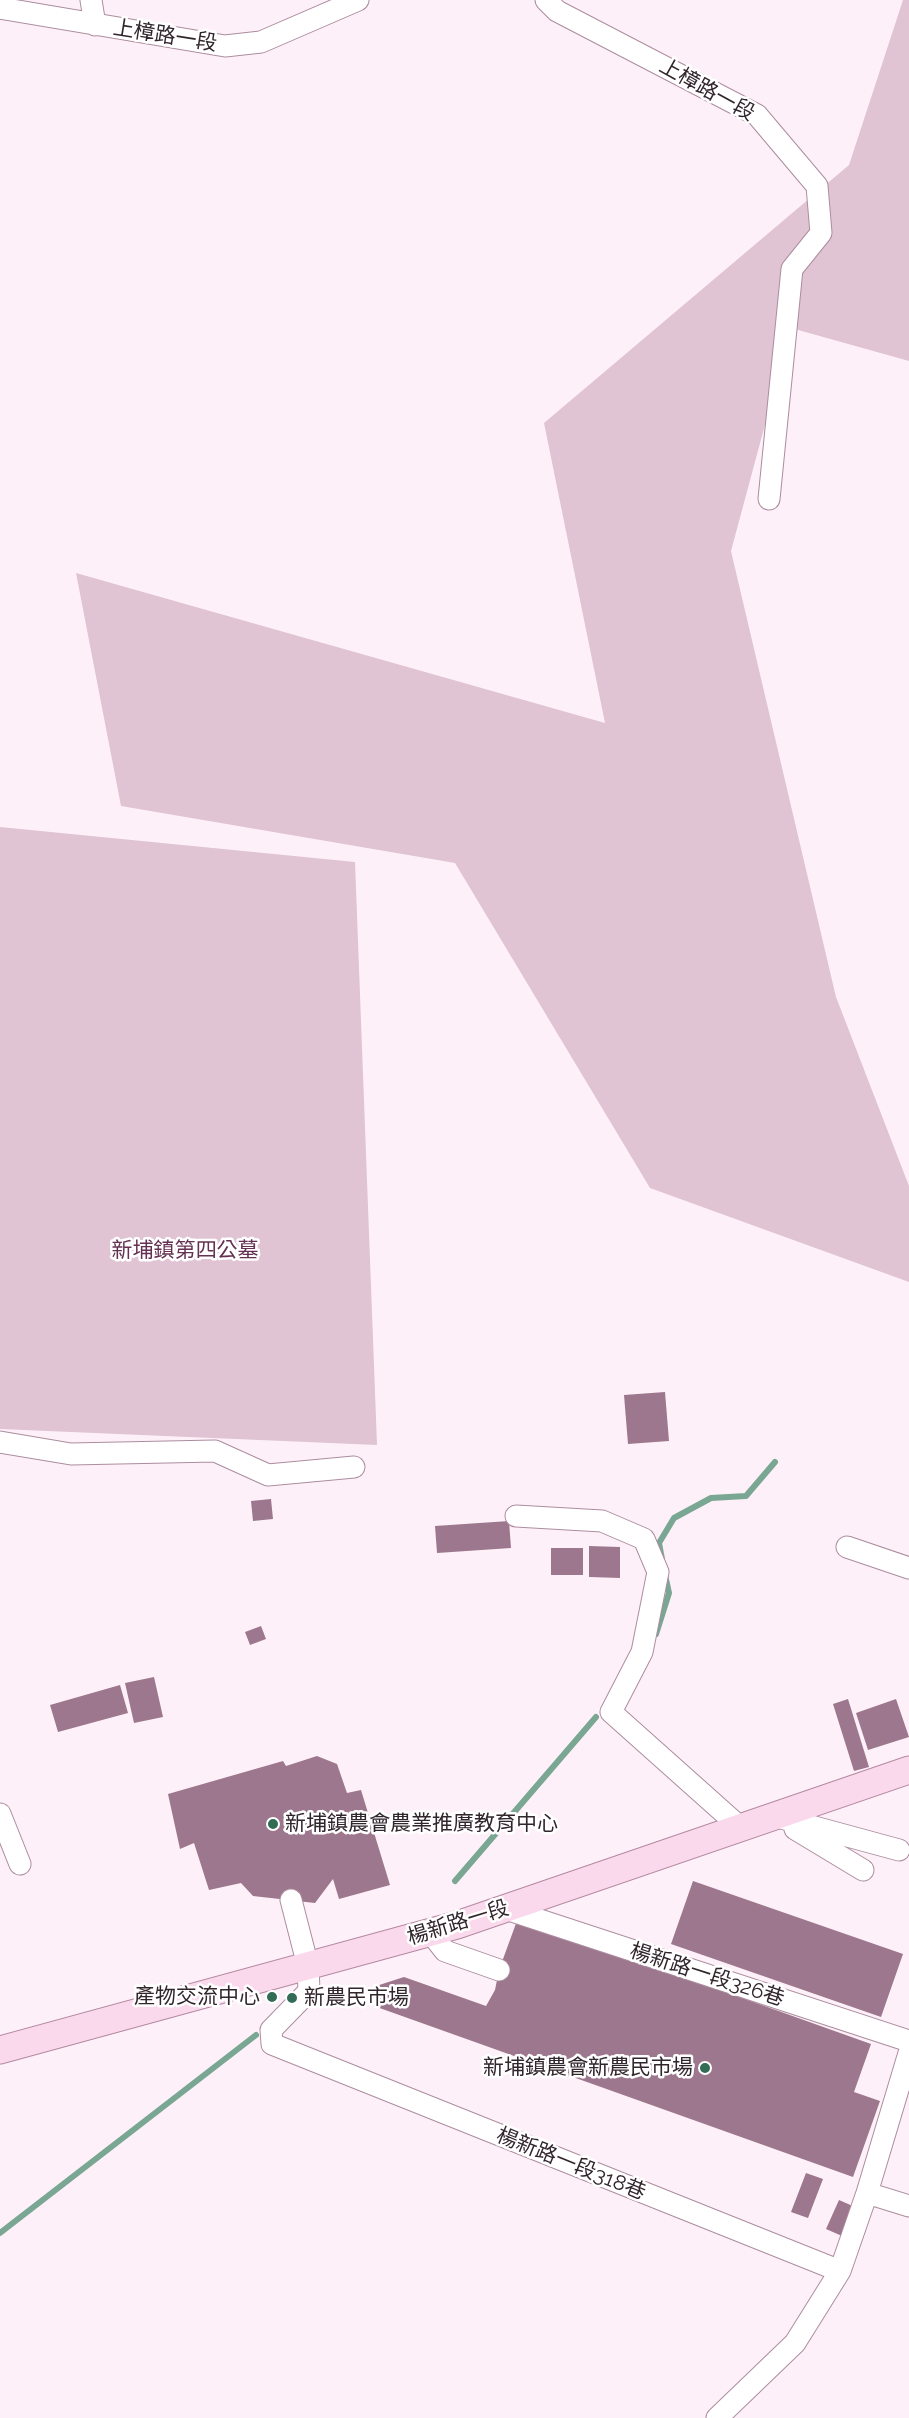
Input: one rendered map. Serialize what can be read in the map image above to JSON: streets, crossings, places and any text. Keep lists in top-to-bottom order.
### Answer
{
  "streets": {
    "main road": ["楊新路一段"],
    "street": ["上樟路一段", "楊新路一段326巷", "楊新路一段318巷"]
  },
  "crossings": [
    ["楊新路一段", "楊新路一段326巷"],
    ["楊新路一段", "楊新路一段318巷"]
  ],
  "parks": ["新埔鎮第四公墓"],
  "places": [
    "新埔鎮農會農業推廣教育中心",
    "產物交流中心",
    "新農民市場",
    "新埔鎮農會新農民市場"
  ]
}
